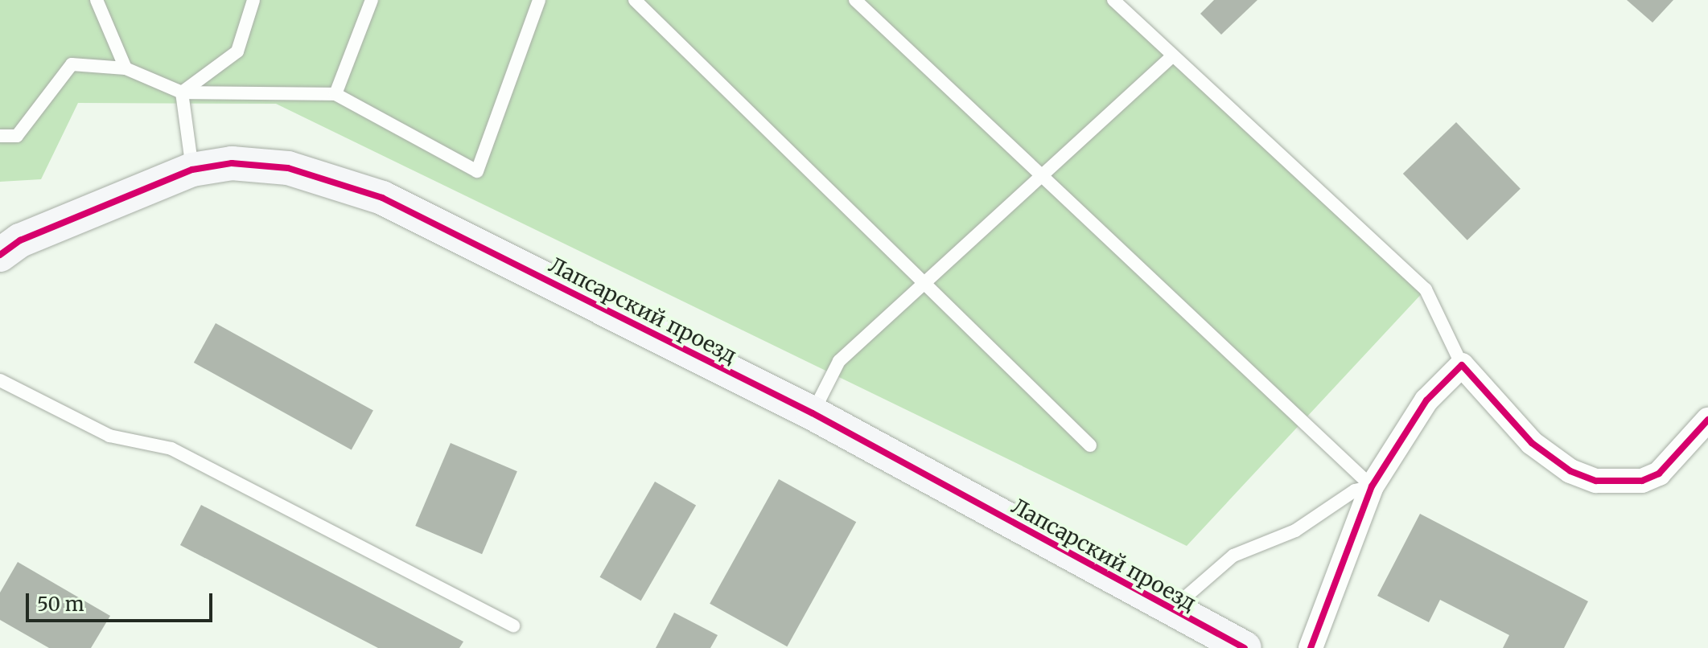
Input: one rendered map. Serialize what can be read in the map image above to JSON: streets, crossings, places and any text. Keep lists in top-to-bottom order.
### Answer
{
  "streets": {
    "street": ["Лапсарский проезд"]
  },
  "scale_bar": "50 m"
}
